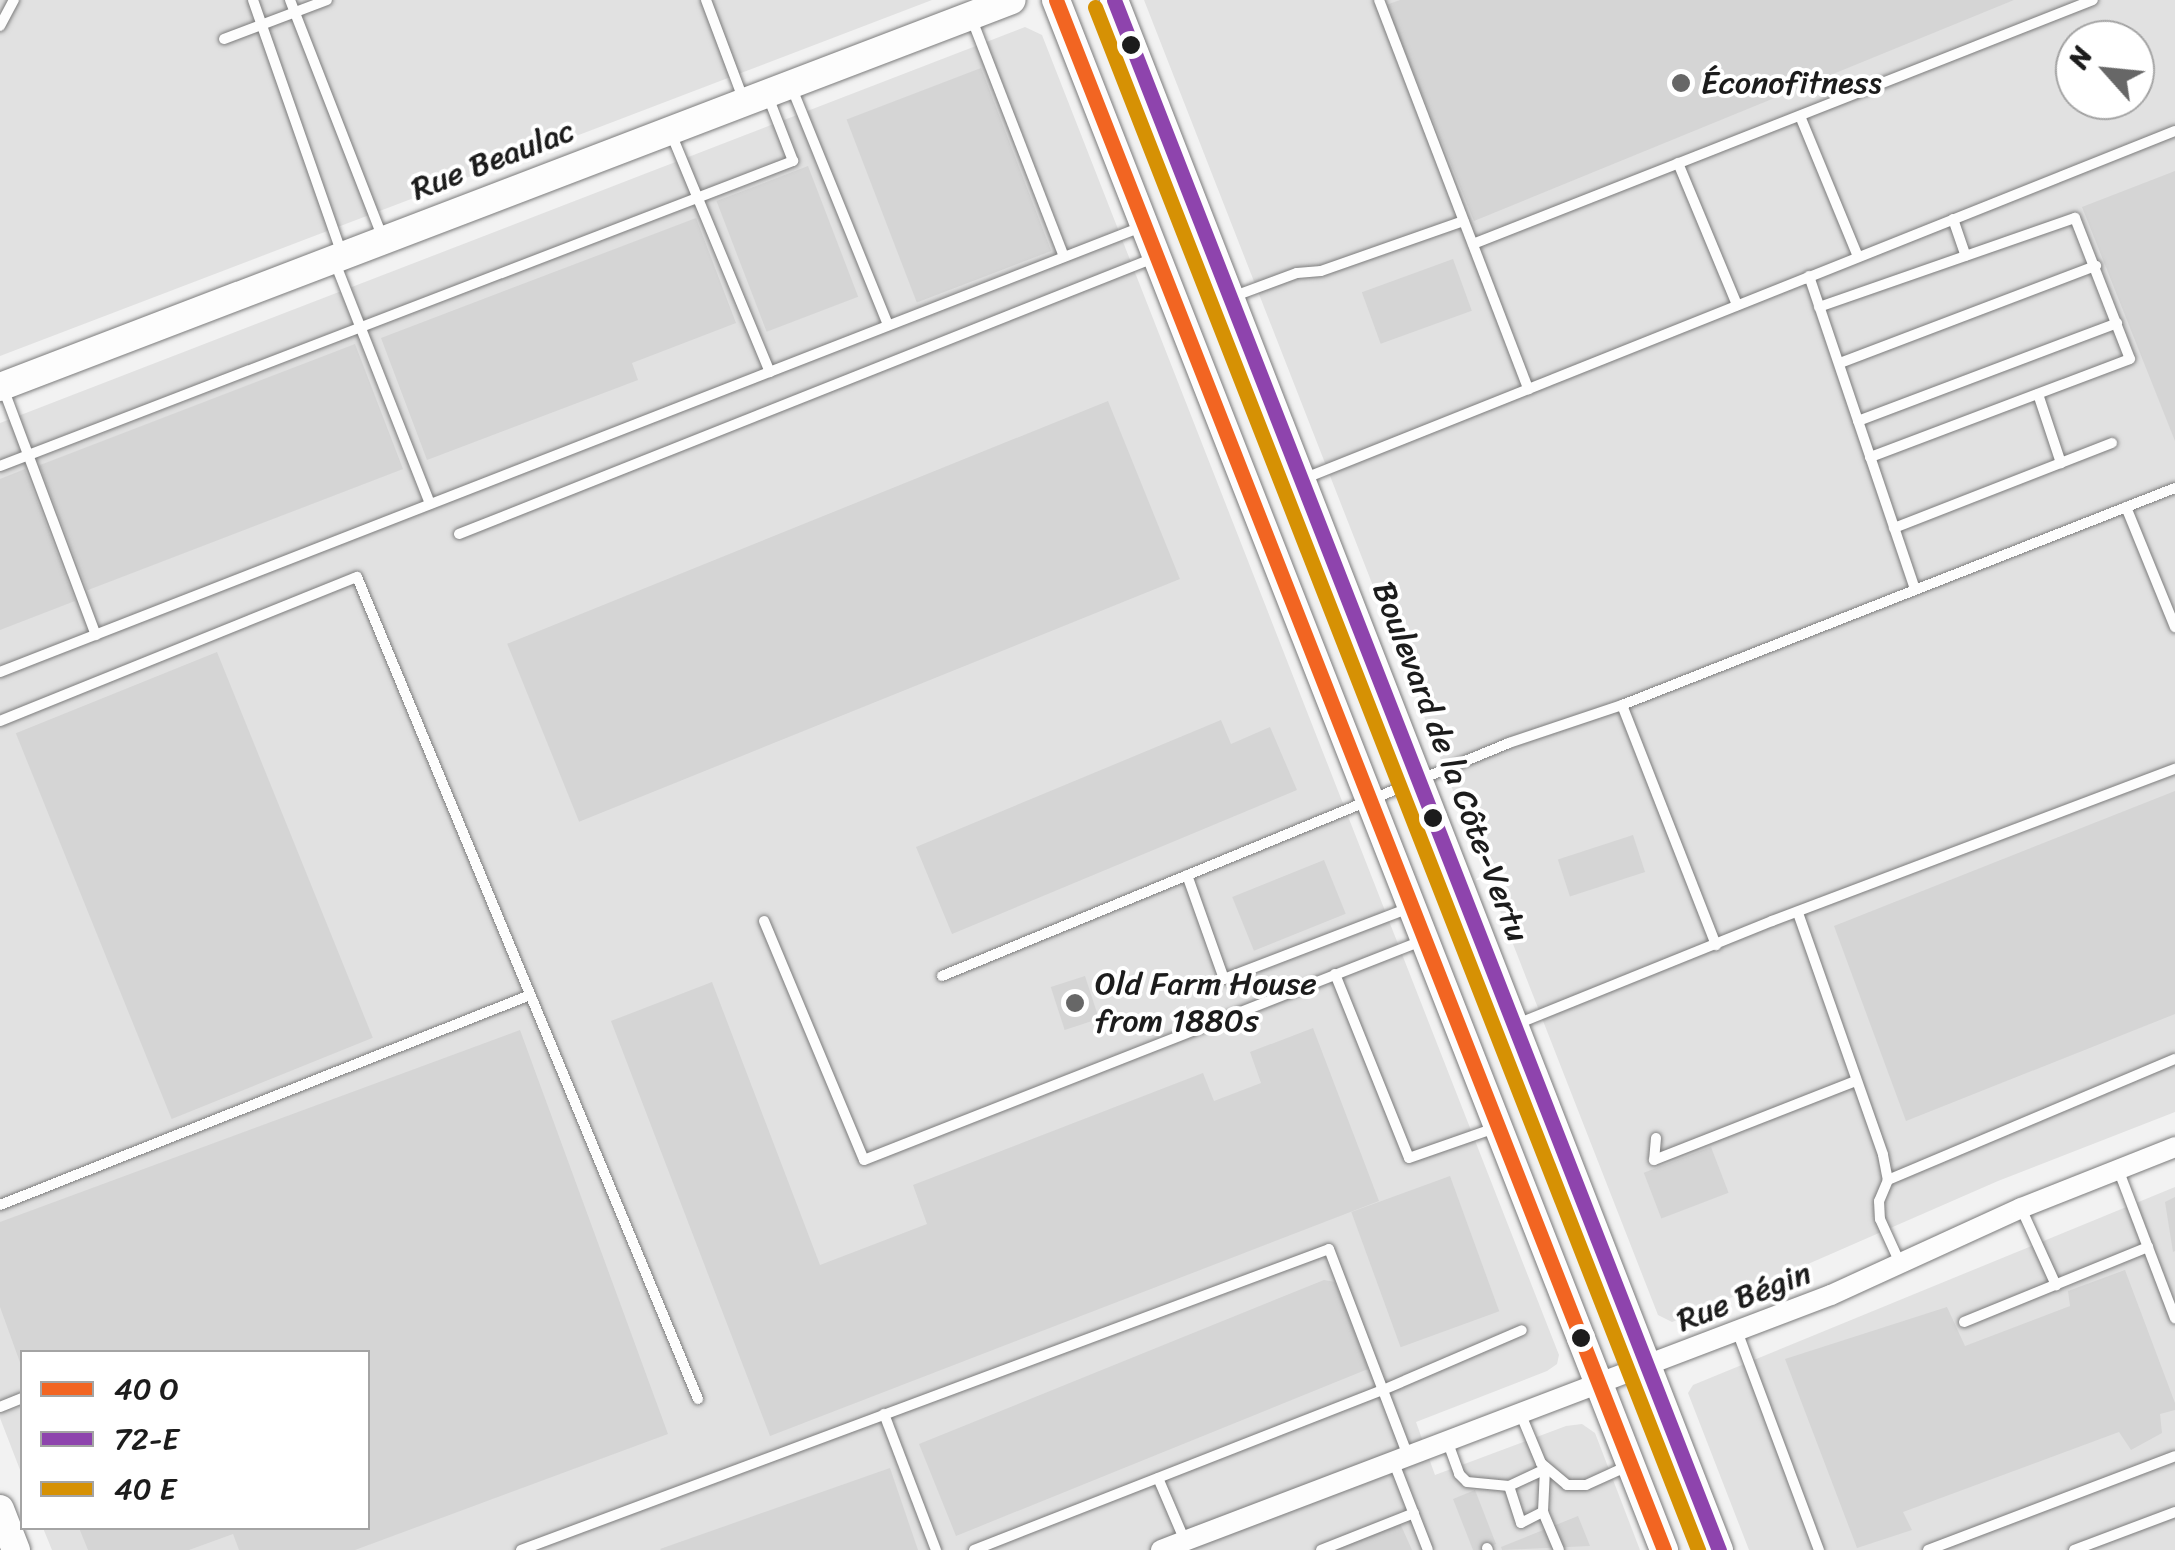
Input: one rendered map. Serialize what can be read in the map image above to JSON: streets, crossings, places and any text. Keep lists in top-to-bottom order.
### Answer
{
  "streets": {
    "main road": ["Rue Beaulac", "Boulevard de la Côte-Vertu"],
    "street": ["Rue Bégin"]
  },
  "crossings": [
    ["Boulevard de la Côte-Vertu", "Rue Bégin"]
  ],
  "places": ["Éconofitness", "Old Farm House from 1880s"],
  "lines": ["transit line 72-E"],
  "legend": ["40 O", "72-E", "40 E"],
  "north": "top left"
}
